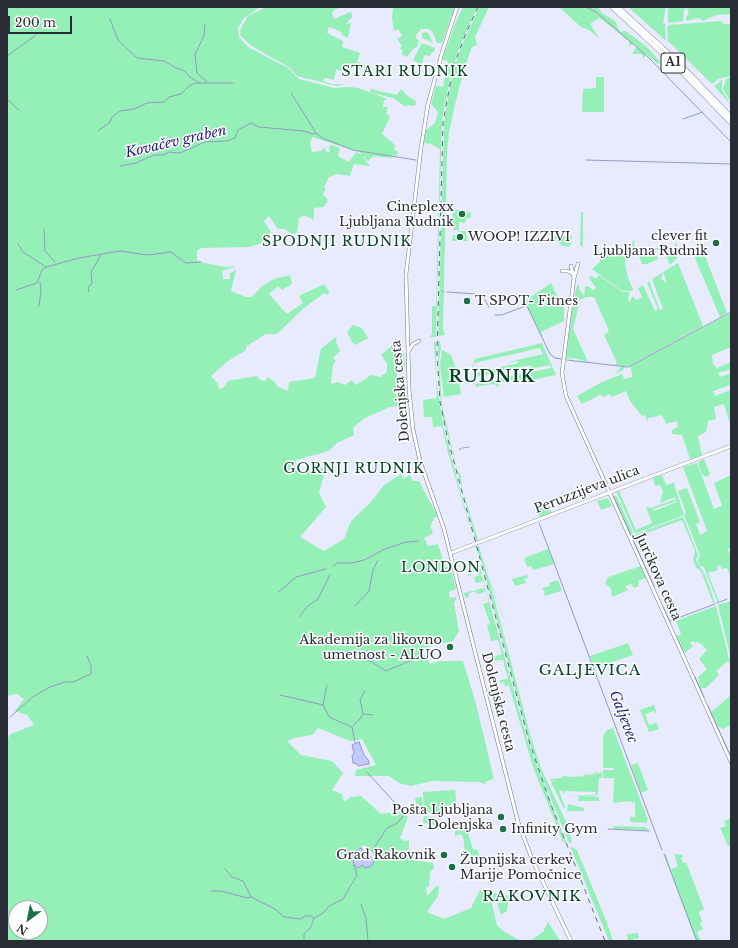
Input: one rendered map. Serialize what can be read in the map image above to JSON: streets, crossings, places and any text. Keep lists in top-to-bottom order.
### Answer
{
  "streets": {
    "highway": ["A1"],
    "main road": ["Dolenjska cesta", "Peruzzijeva ulica", "Jurčkova cesta"]
  },
  "crossings": [
    ["Dolenjska cesta", "Peruzzijeva ulica"],
    ["Peruzzijeva ulica", "Jurčkova cesta"]
  ],
  "districts": [
    "STARI RUDNIK",
    "SPODNJI RUDNIK",
    "RUDNIK",
    "GORNJI RUDNIK",
    "LONDON",
    "GALJEVICA",
    "RAKOVNIK"
  ],
  "water": ["Kovačev graben", "Galjevec"],
  "places": [
    "Cineplexx Ljubljana Rudnik",
    "WOOP! IZZIVI",
    "clever fit Ljubljana Rudnik",
    "T SPOT- Fitnes",
    "Akademija za likovno umetnost - ALUO",
    "Pošta Ljubljana - Dolenjska",
    "Infinity Gym",
    "Grad Rakovnik",
    "Župnijska cerkev Marije Pomočnice"
  ],
  "scale_bar": "200 m",
  "north": "bottom left"
}
